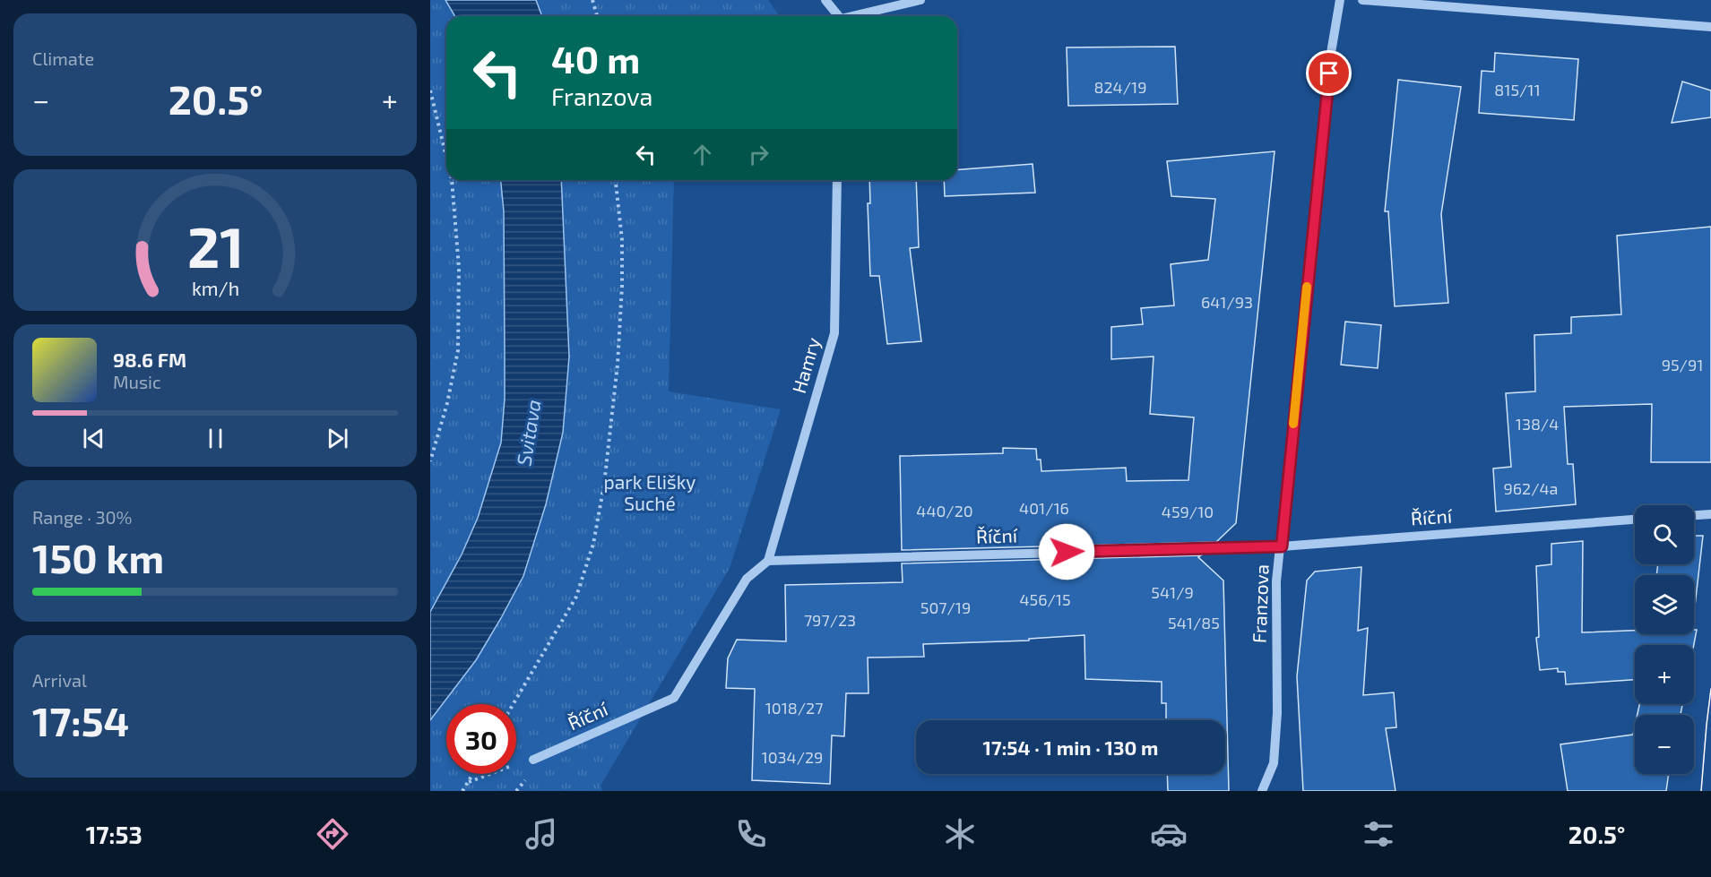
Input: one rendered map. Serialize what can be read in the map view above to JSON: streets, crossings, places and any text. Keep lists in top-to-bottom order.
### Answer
{
  "streets": {
    "street": ["Hamry", "Říční", "Franzova"]
  },
  "crossings": [
    ["Hamry", "Říční"],
    ["Říční", "Franzova"]
  ],
  "water": ["Svitava"],
  "parks": ["park Elišky Suché"],
  "house_numbers": [
    "824/19",
    "815/11",
    "641/93",
    "95/91",
    "138/4",
    "962/4a",
    "401/16",
    "440/20",
    "459/10",
    "541/9",
    "456/15",
    "507/19",
    "797/23",
    "541/85",
    "1018/27",
    "1034/29"
  ],
  "page": {
    "tile": [
      "Climate",
      ["Range · 30%", "150 km"],
      ["Arrival", "17:54"]
    ],
    "turn": ["40 m", "Franzova"],
    "heat": ["−", "20.5°", "+"],
    "song": ["98.6 FM", "Music"],
    "map_buttons": ["+", "−"],
    "limit": "30",
    "trip": "17:54 · 1 min · 130 m",
    "tabs": ["17:53", "20.5°"],
    "gauge": ["21", "km/h"]
  }
}
